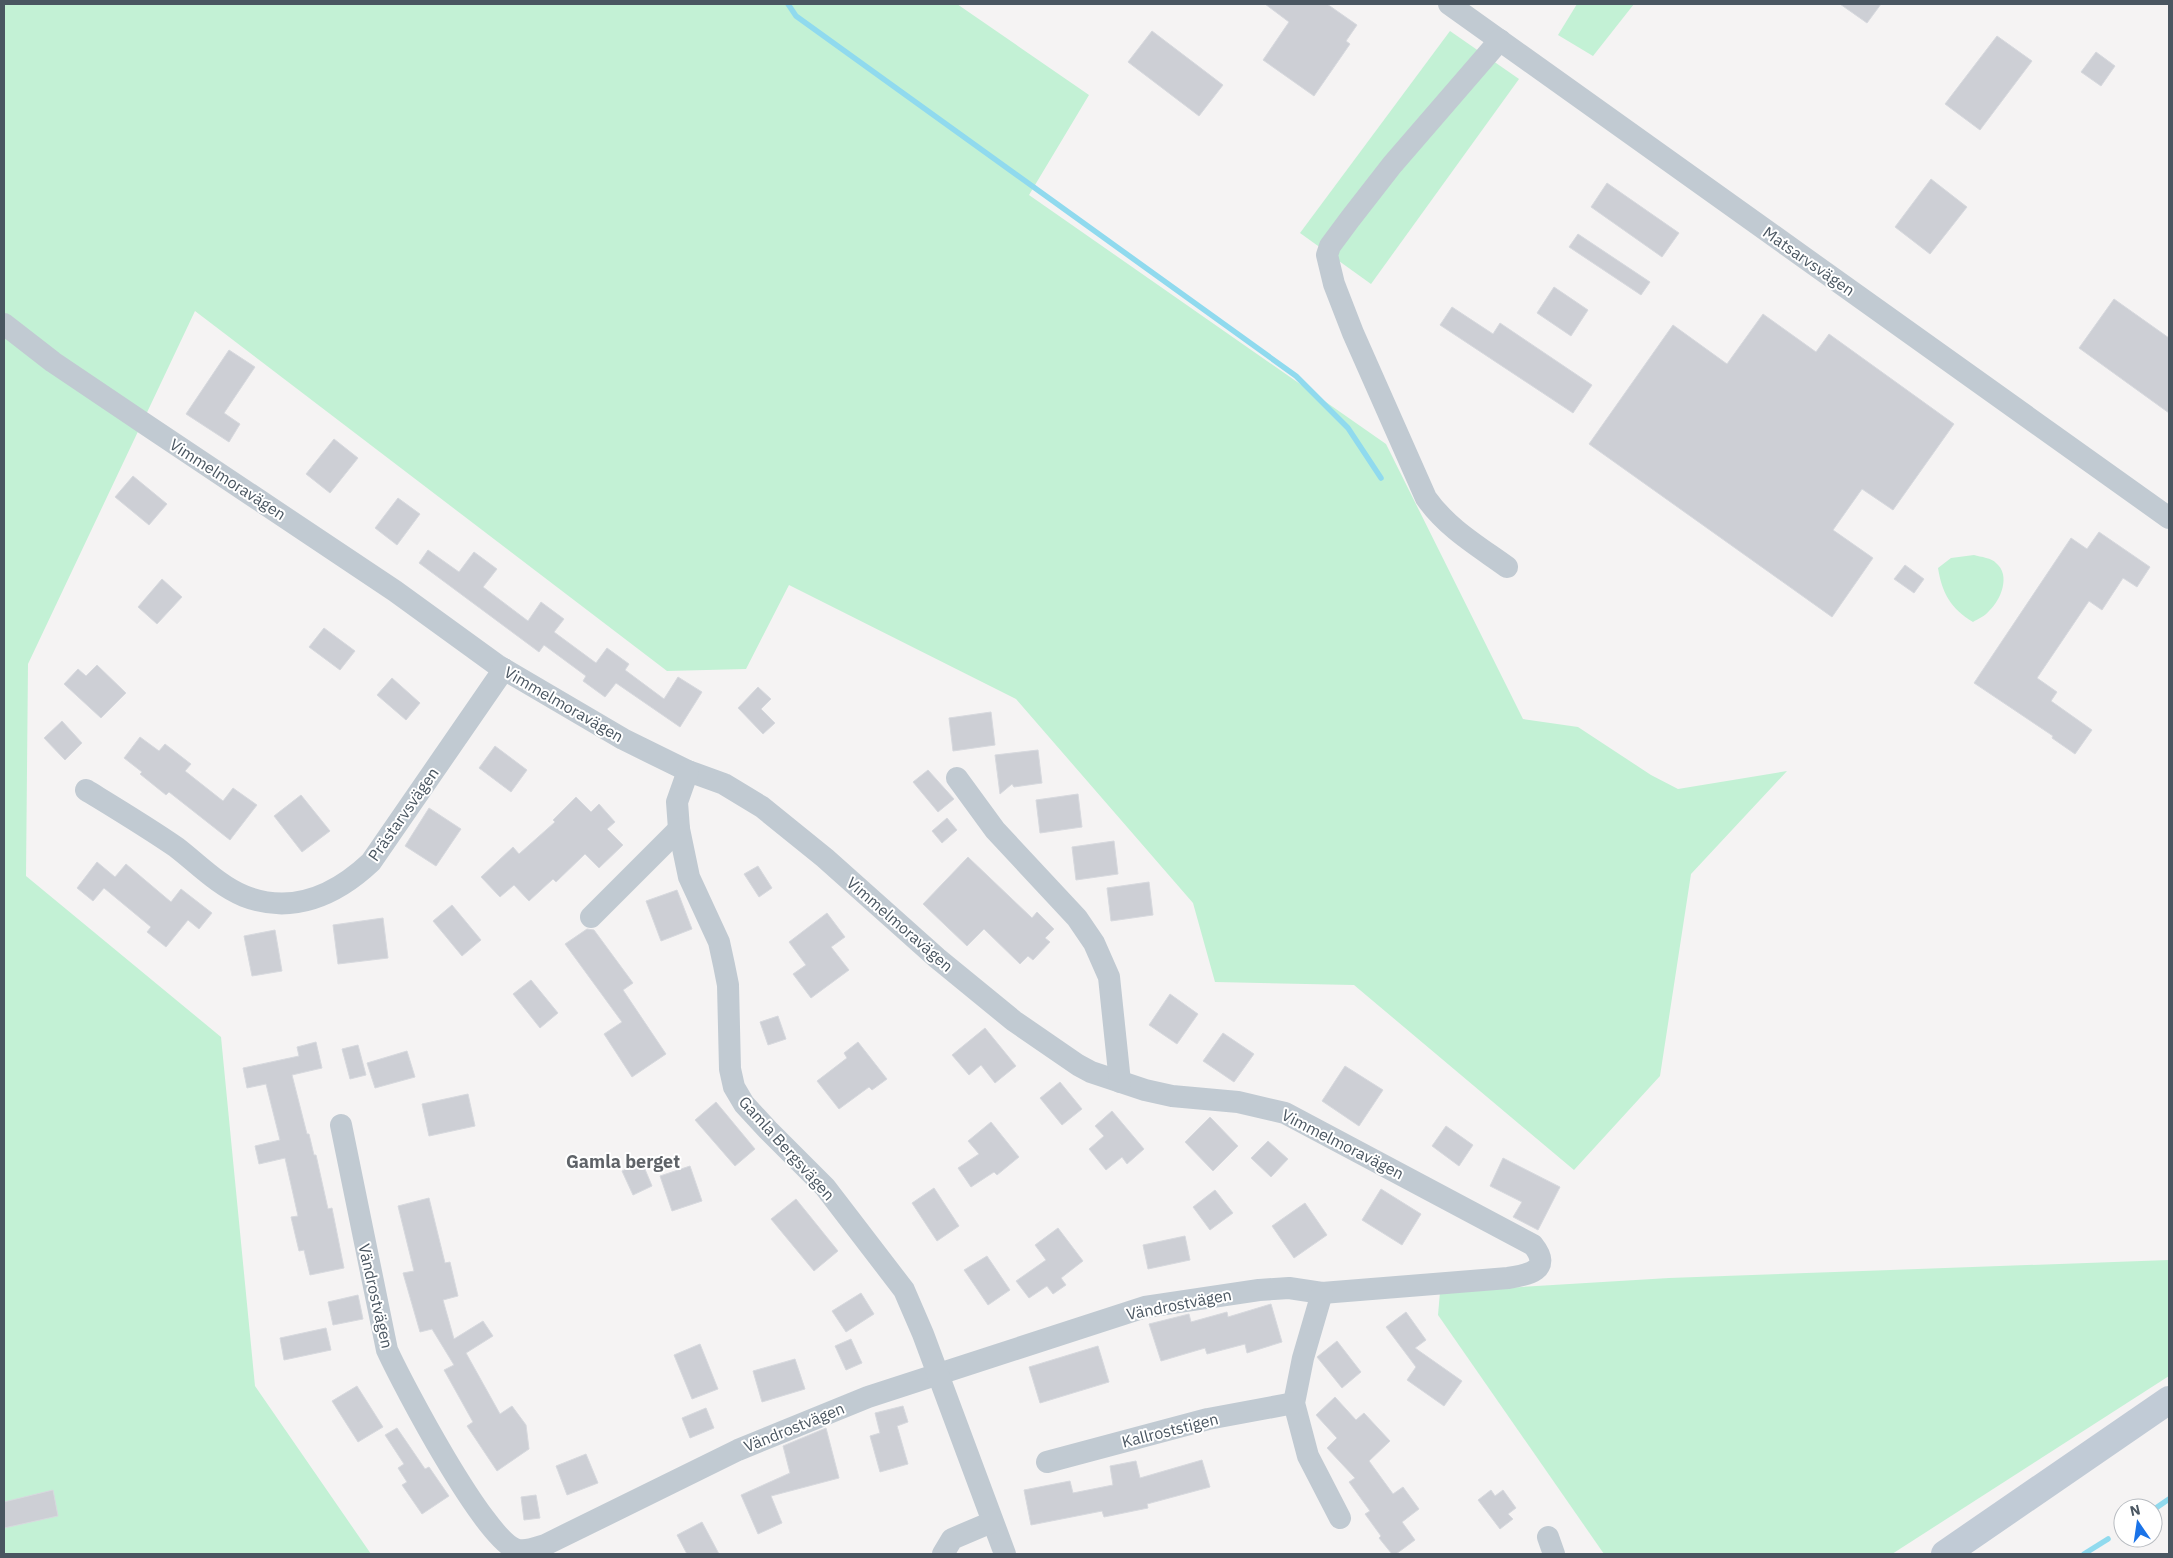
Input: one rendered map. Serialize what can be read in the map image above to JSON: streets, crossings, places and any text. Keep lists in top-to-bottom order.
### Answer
{
  "streets": {
    "street": [
      "Matsarvsvägen",
      "Vimmelmoravägen",
      "Prästarvsvägen",
      "Gamla Bergsvägen",
      "Vändrostvägen",
      "Kallroststigen"
    ]
  },
  "crossings": [
    ["Vimmelmoravägen", "Prästarvsvägen"],
    ["Vimmelmoravägen", "Gamla Bergsvägen"],
    ["Vimmelmoravägen", "Vändrostvägen"],
    ["Gamla Bergsvägen", "Vändrostvägen"]
  ],
  "districts": ["Gamla berget"],
  "north": "top"
}
